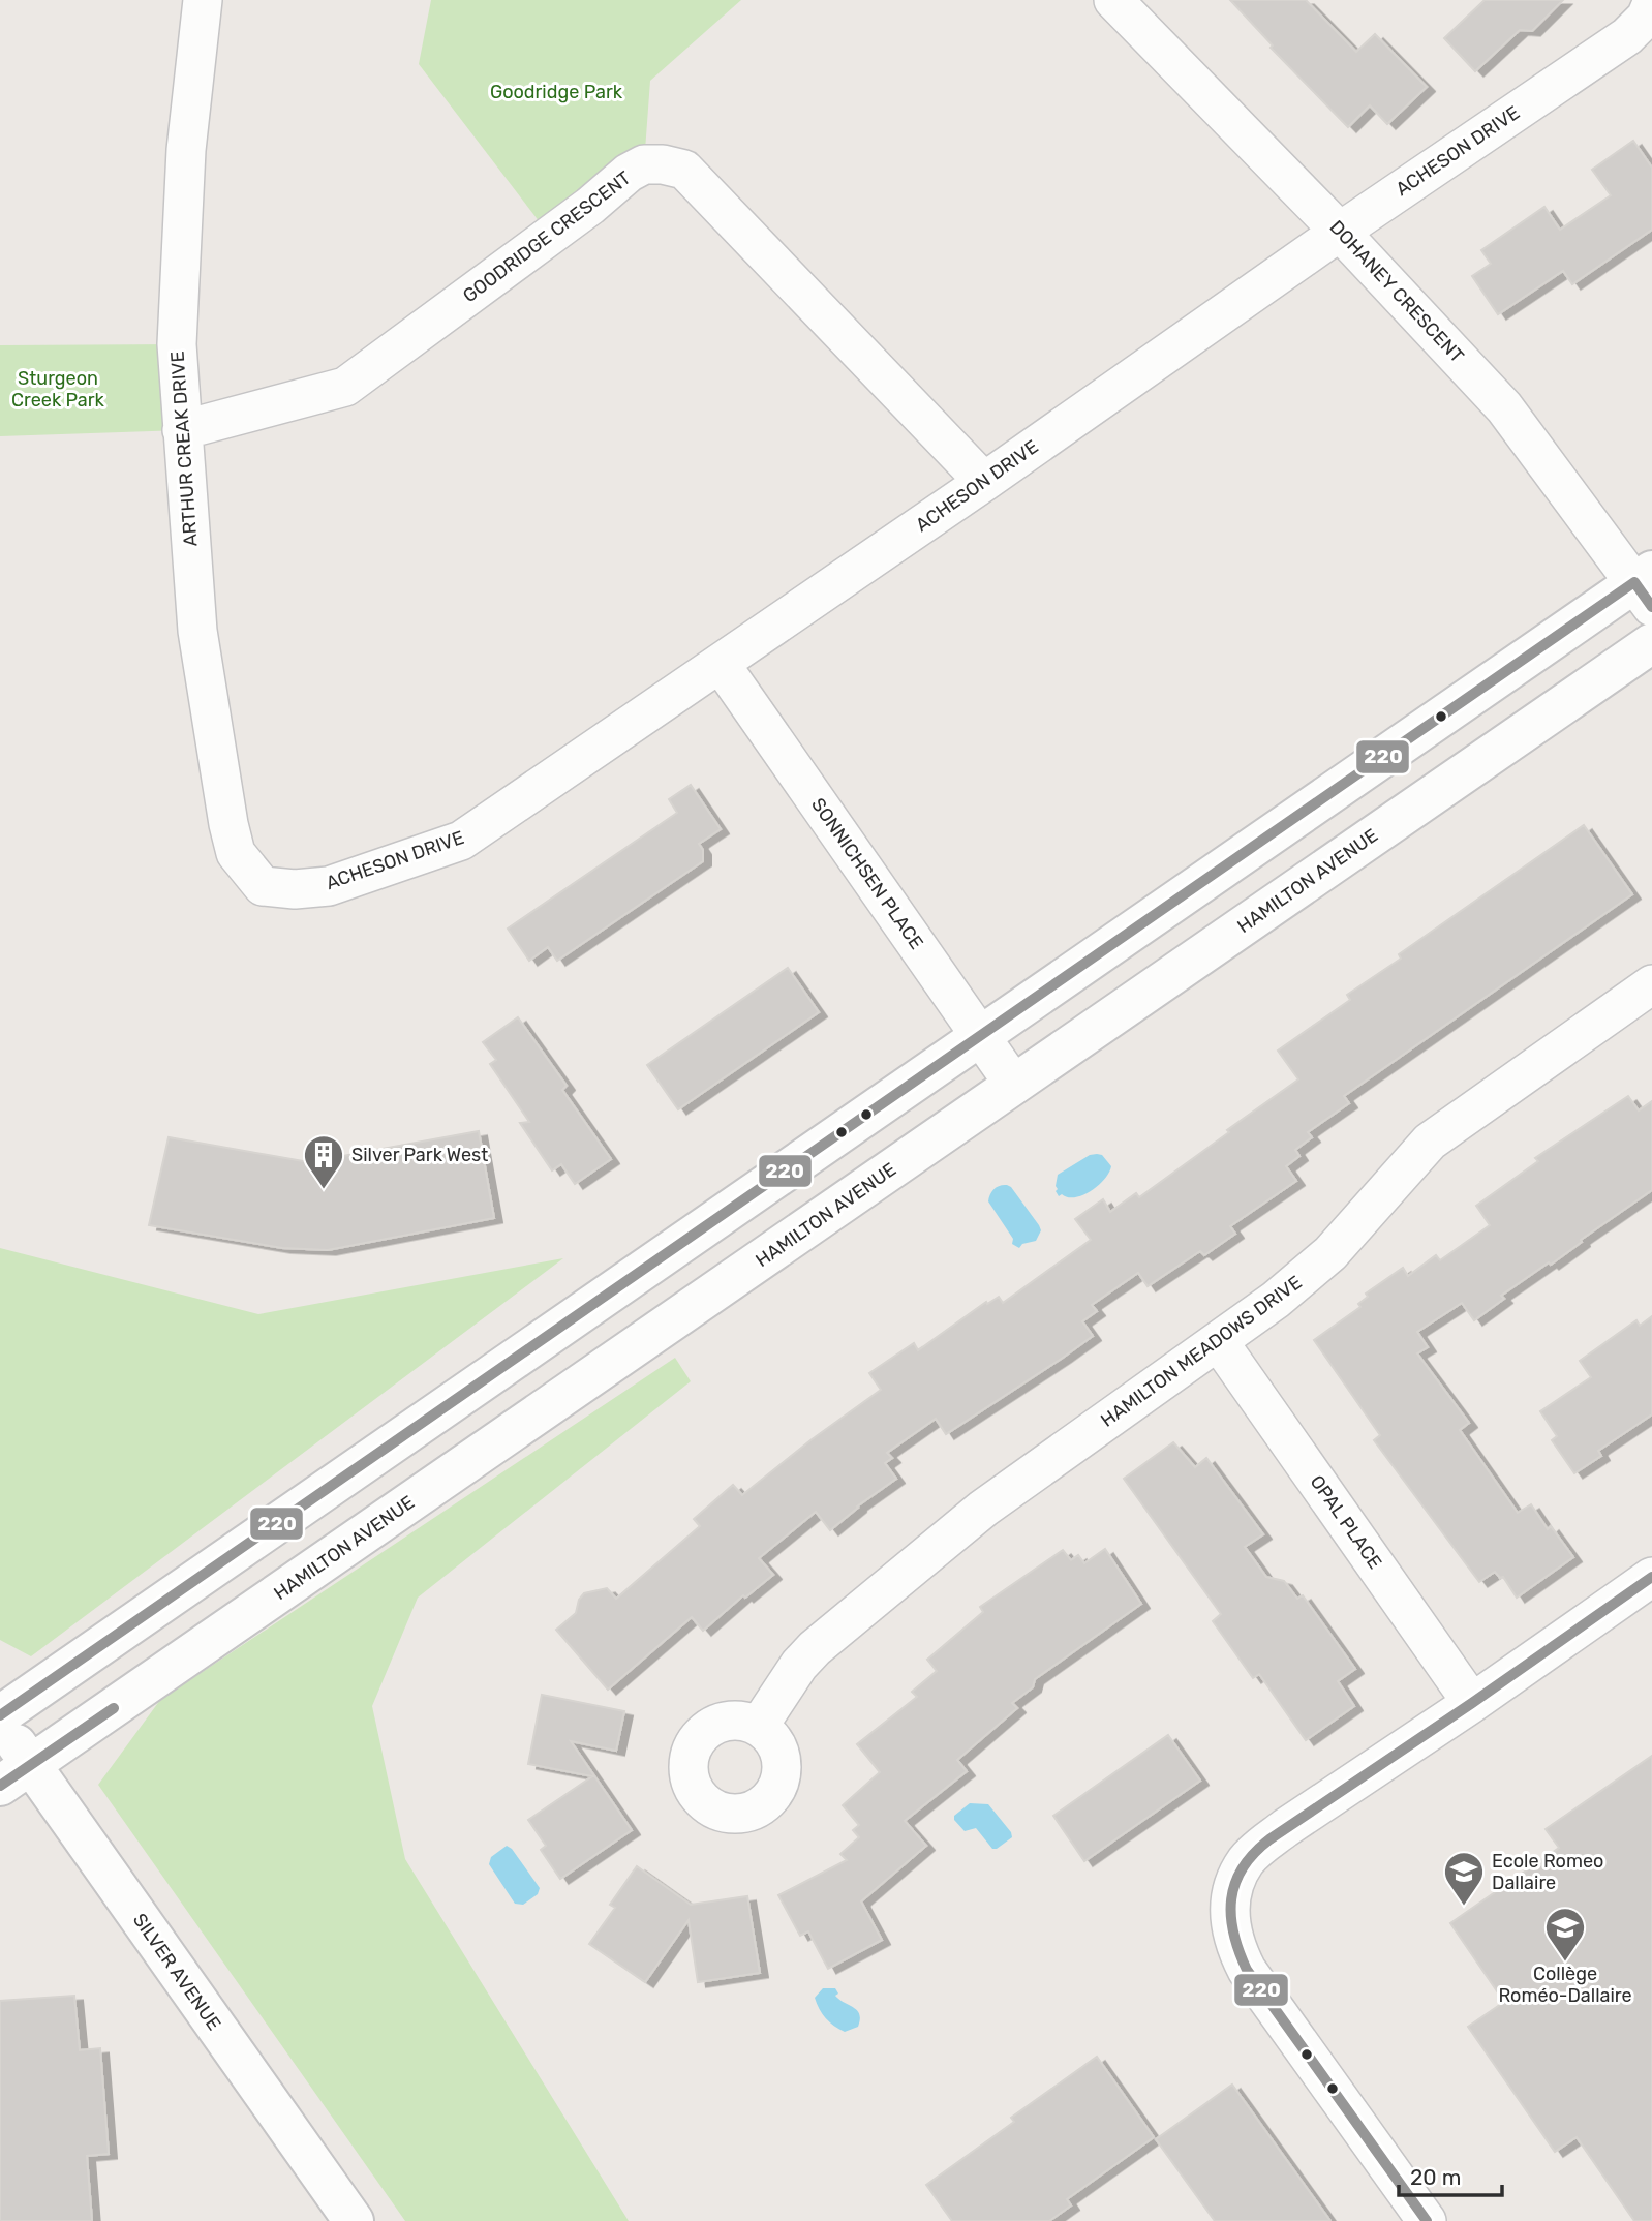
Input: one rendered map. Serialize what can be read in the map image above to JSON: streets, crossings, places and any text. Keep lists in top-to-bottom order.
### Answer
{
  "streets": {
    "street": [
      "ACHESON DRIVE",
      "GOODRIDGE CRESCENT",
      "DOHANEY CRESCENT",
      "ARTHUR CREAK DRIVE",
      "SONNICHSEN PLACE",
      "HAMILTON AVENUE",
      "HAMILTON MEADOWS DRIVE",
      "OPAL PLACE",
      "SILVER AVENUE"
    ]
  },
  "crossings": [
    ["ACHESON DRIVE", "GOODRIDGE CRESCENT"],
    ["ACHESON DRIVE", "DOHANEY CRESCENT"],
    ["ACHESON DRIVE", "ARTHUR CREAK DRIVE"],
    ["ACHESON DRIVE", "SONNICHSEN PLACE"],
    ["GOODRIDGE CRESCENT", "ARTHUR CREAK DRIVE"],
    ["SONNICHSEN PLACE", "HAMILTON AVENUE"],
    ["HAMILTON AVENUE", "SILVER AVENUE"],
    ["HAMILTON MEADOWS DRIVE", "OPAL PLACE"]
  ],
  "parks": ["Goodridge Park", "Sturgeon Creek Park"],
  "places": {
    "building": ["Silver Park West"],
    "school or university": ["Ecole Romeo Dallaire", "Collège Roméo-Dallaire"]
  },
  "lines": ["transit line 220"],
  "scale_bar": "20 m"
}
